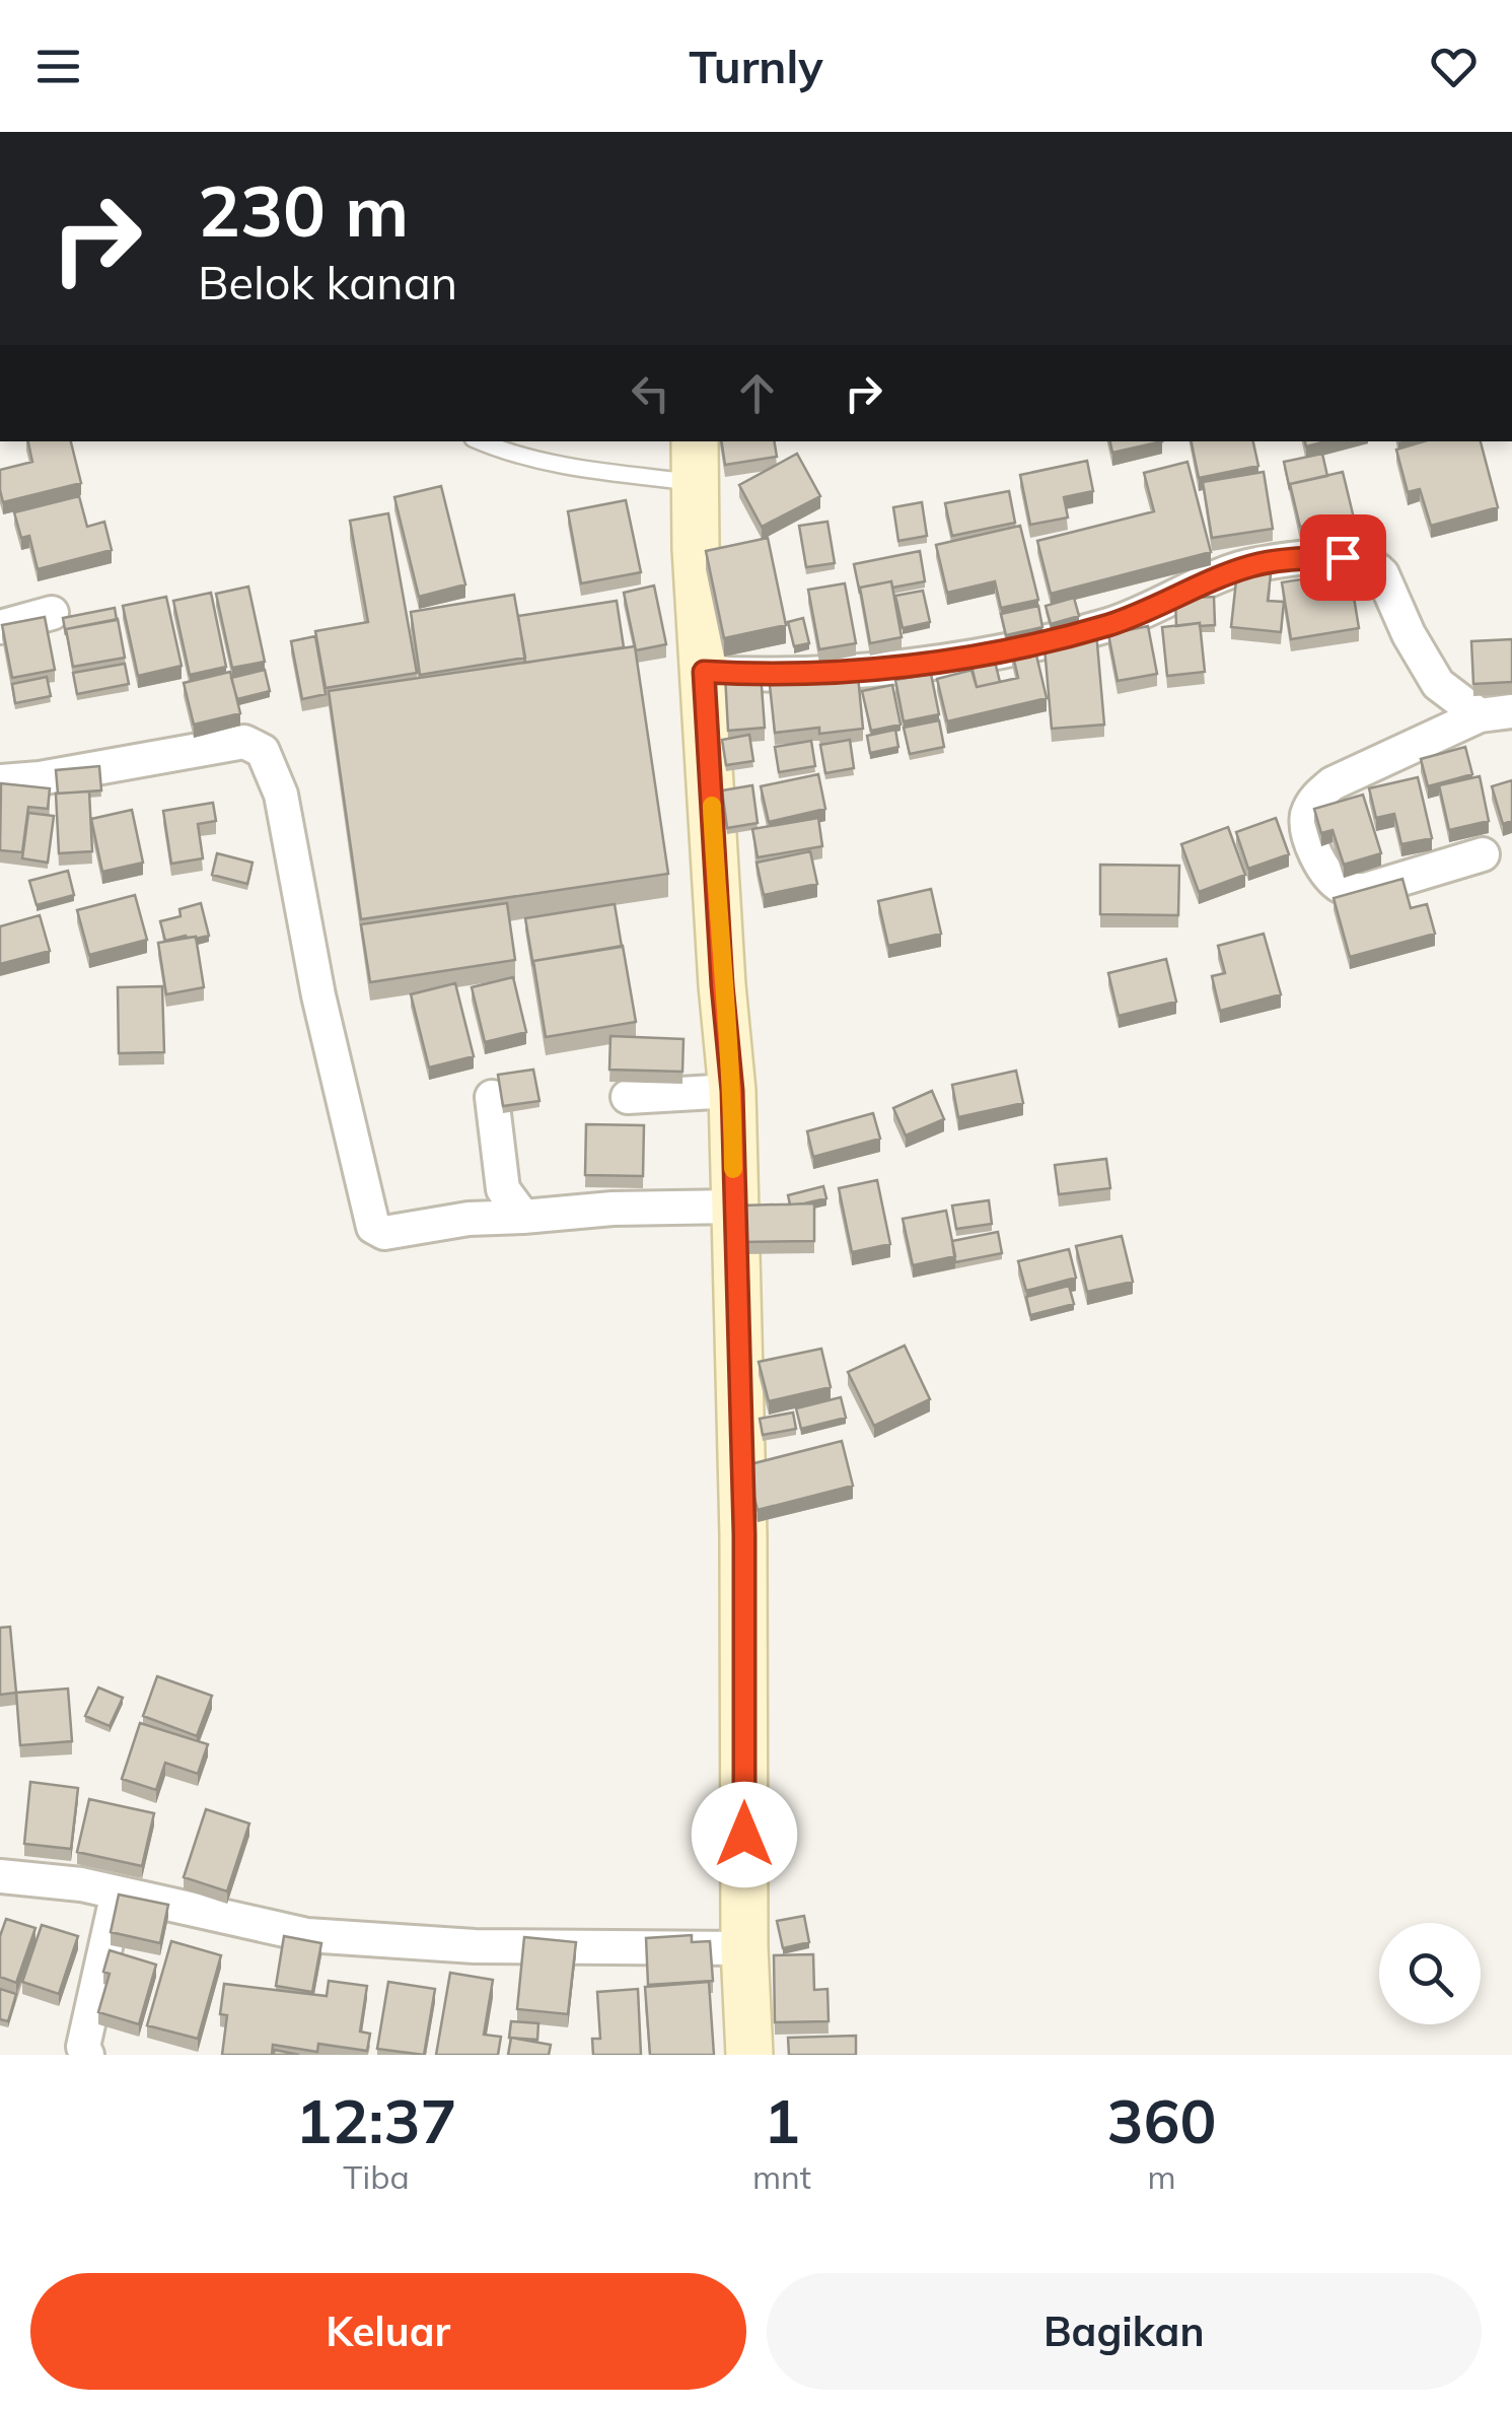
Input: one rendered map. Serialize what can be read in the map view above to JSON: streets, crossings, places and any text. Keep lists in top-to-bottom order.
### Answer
{
  "page": {
    "header": "Turnly",
    "turn": ["230 m", "Belok kanan"],
    "eta": [
      "12:37",
      "Tiba",
      "1",
      "mnt",
      "360",
      "m"
    ],
    "buttons": ["Keluar", "Bagikan"]
  }
}
